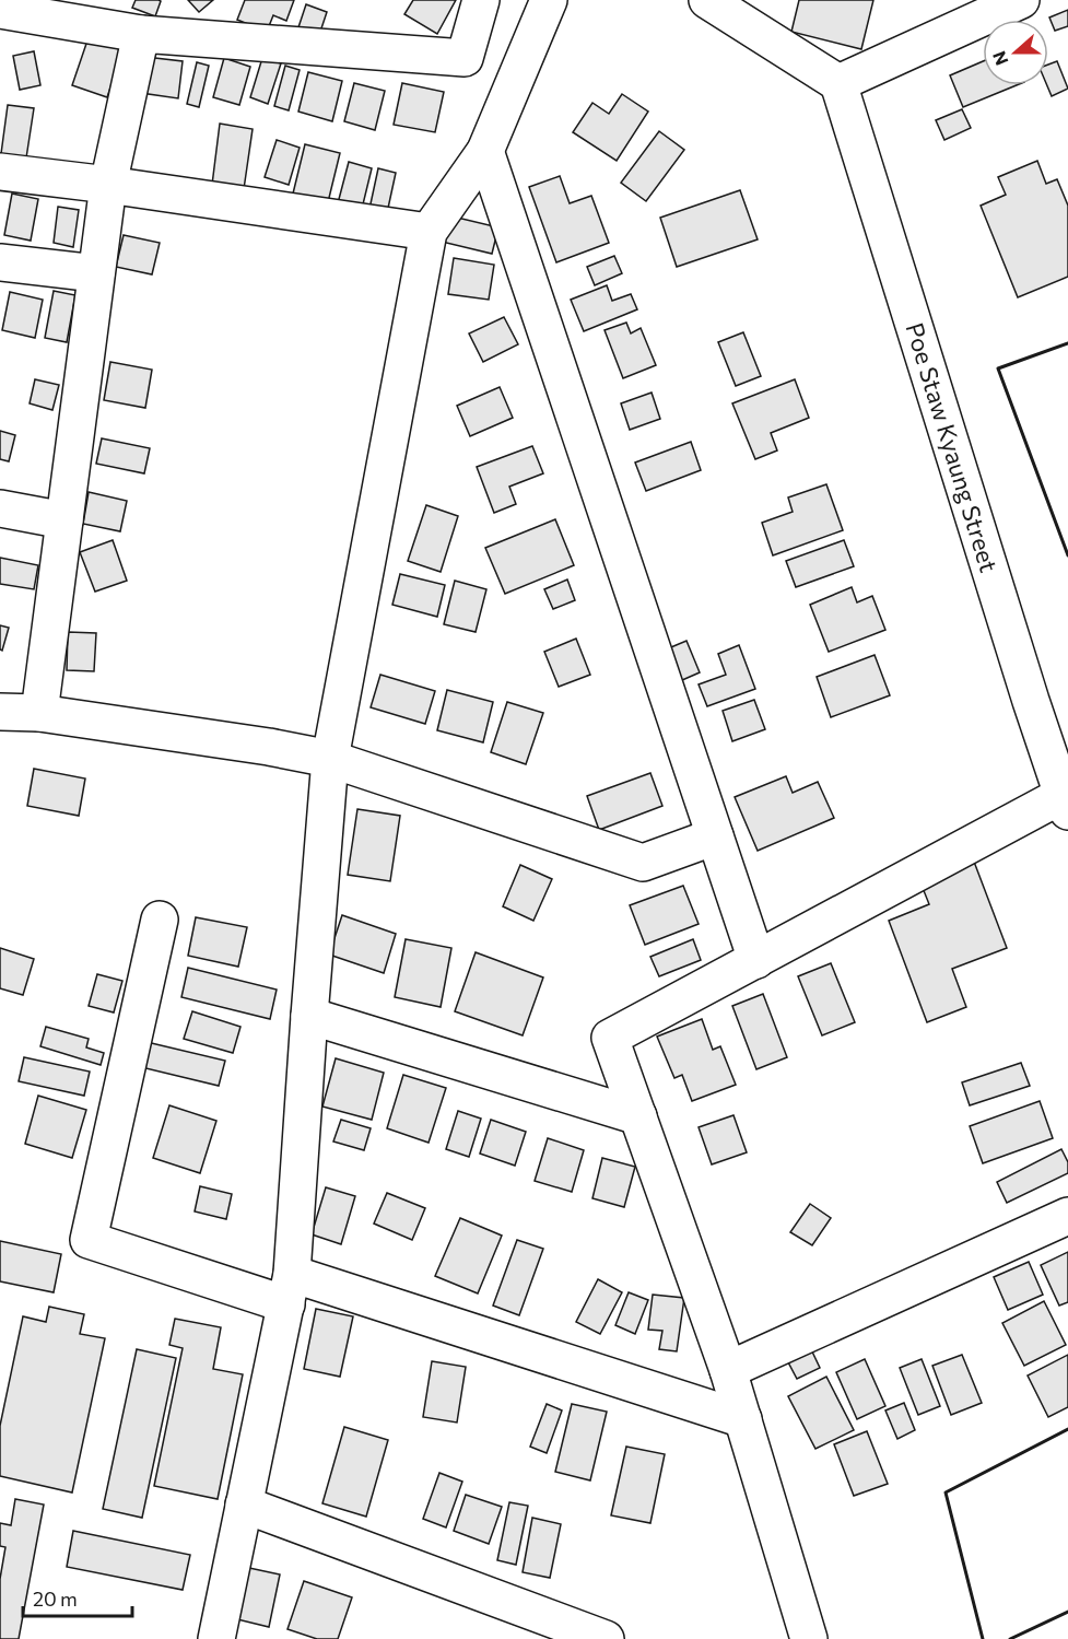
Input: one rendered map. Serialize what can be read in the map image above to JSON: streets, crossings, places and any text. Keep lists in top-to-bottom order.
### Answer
{
  "streets": {
    "street": ["Poe Staw Kyaung Street"]
  },
  "scale_bar": "20 m",
  "north": "left"
}
